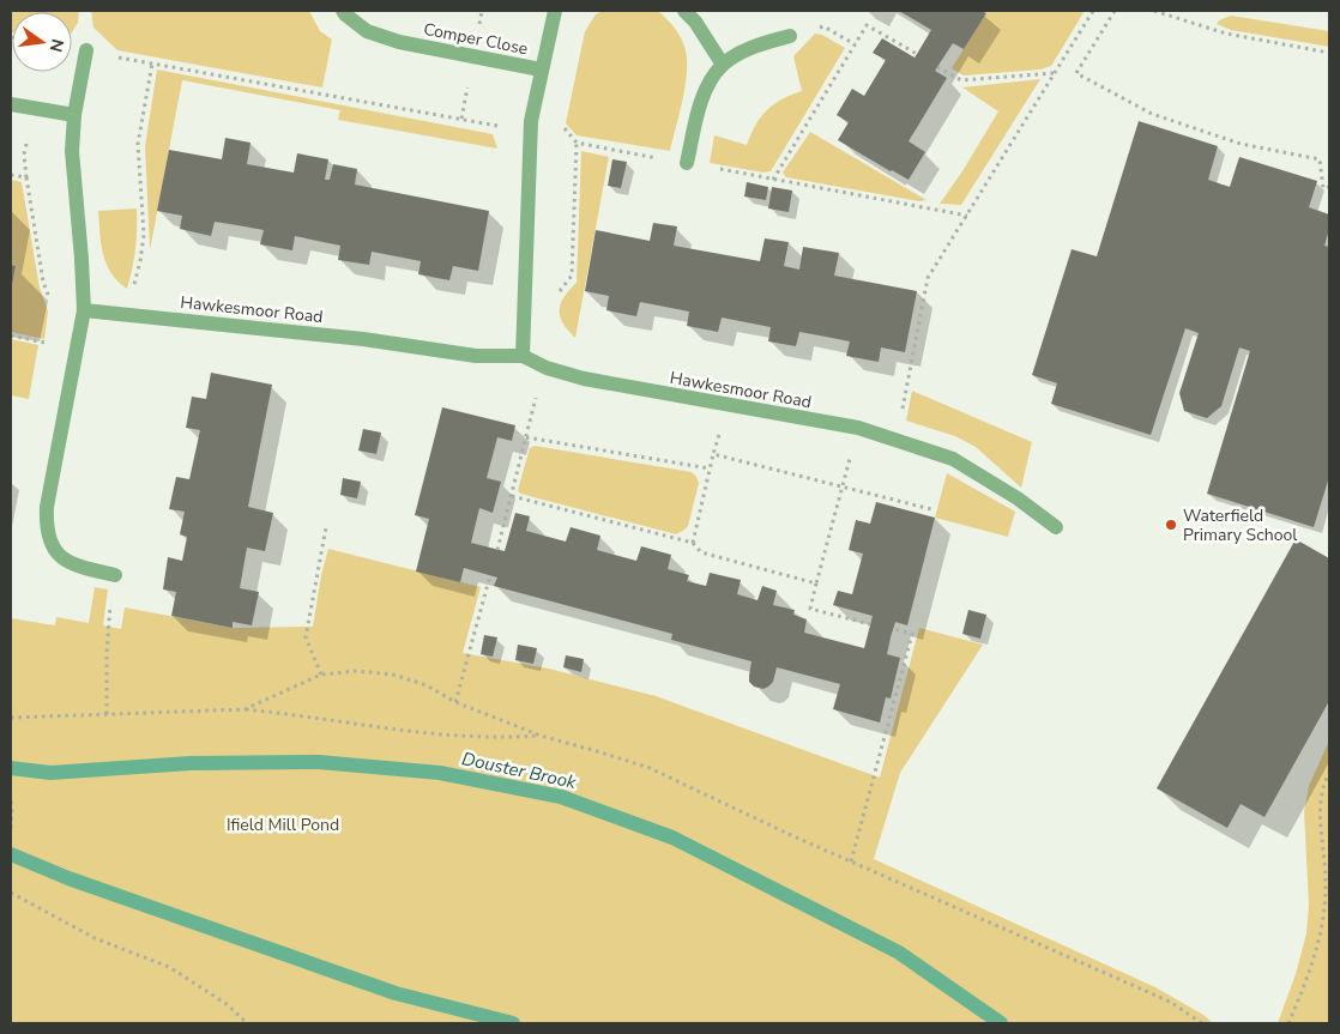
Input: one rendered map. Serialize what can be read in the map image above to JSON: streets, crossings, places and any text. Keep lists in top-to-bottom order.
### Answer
{
  "streets": {
    "street": ["Comper Close", "Hawkesmoor Road"]
  },
  "water": ["Douster Brook"],
  "parks": ["Ifield Mill Pond"],
  "places": ["Waterfield Primary School"],
  "north": "right"
}
